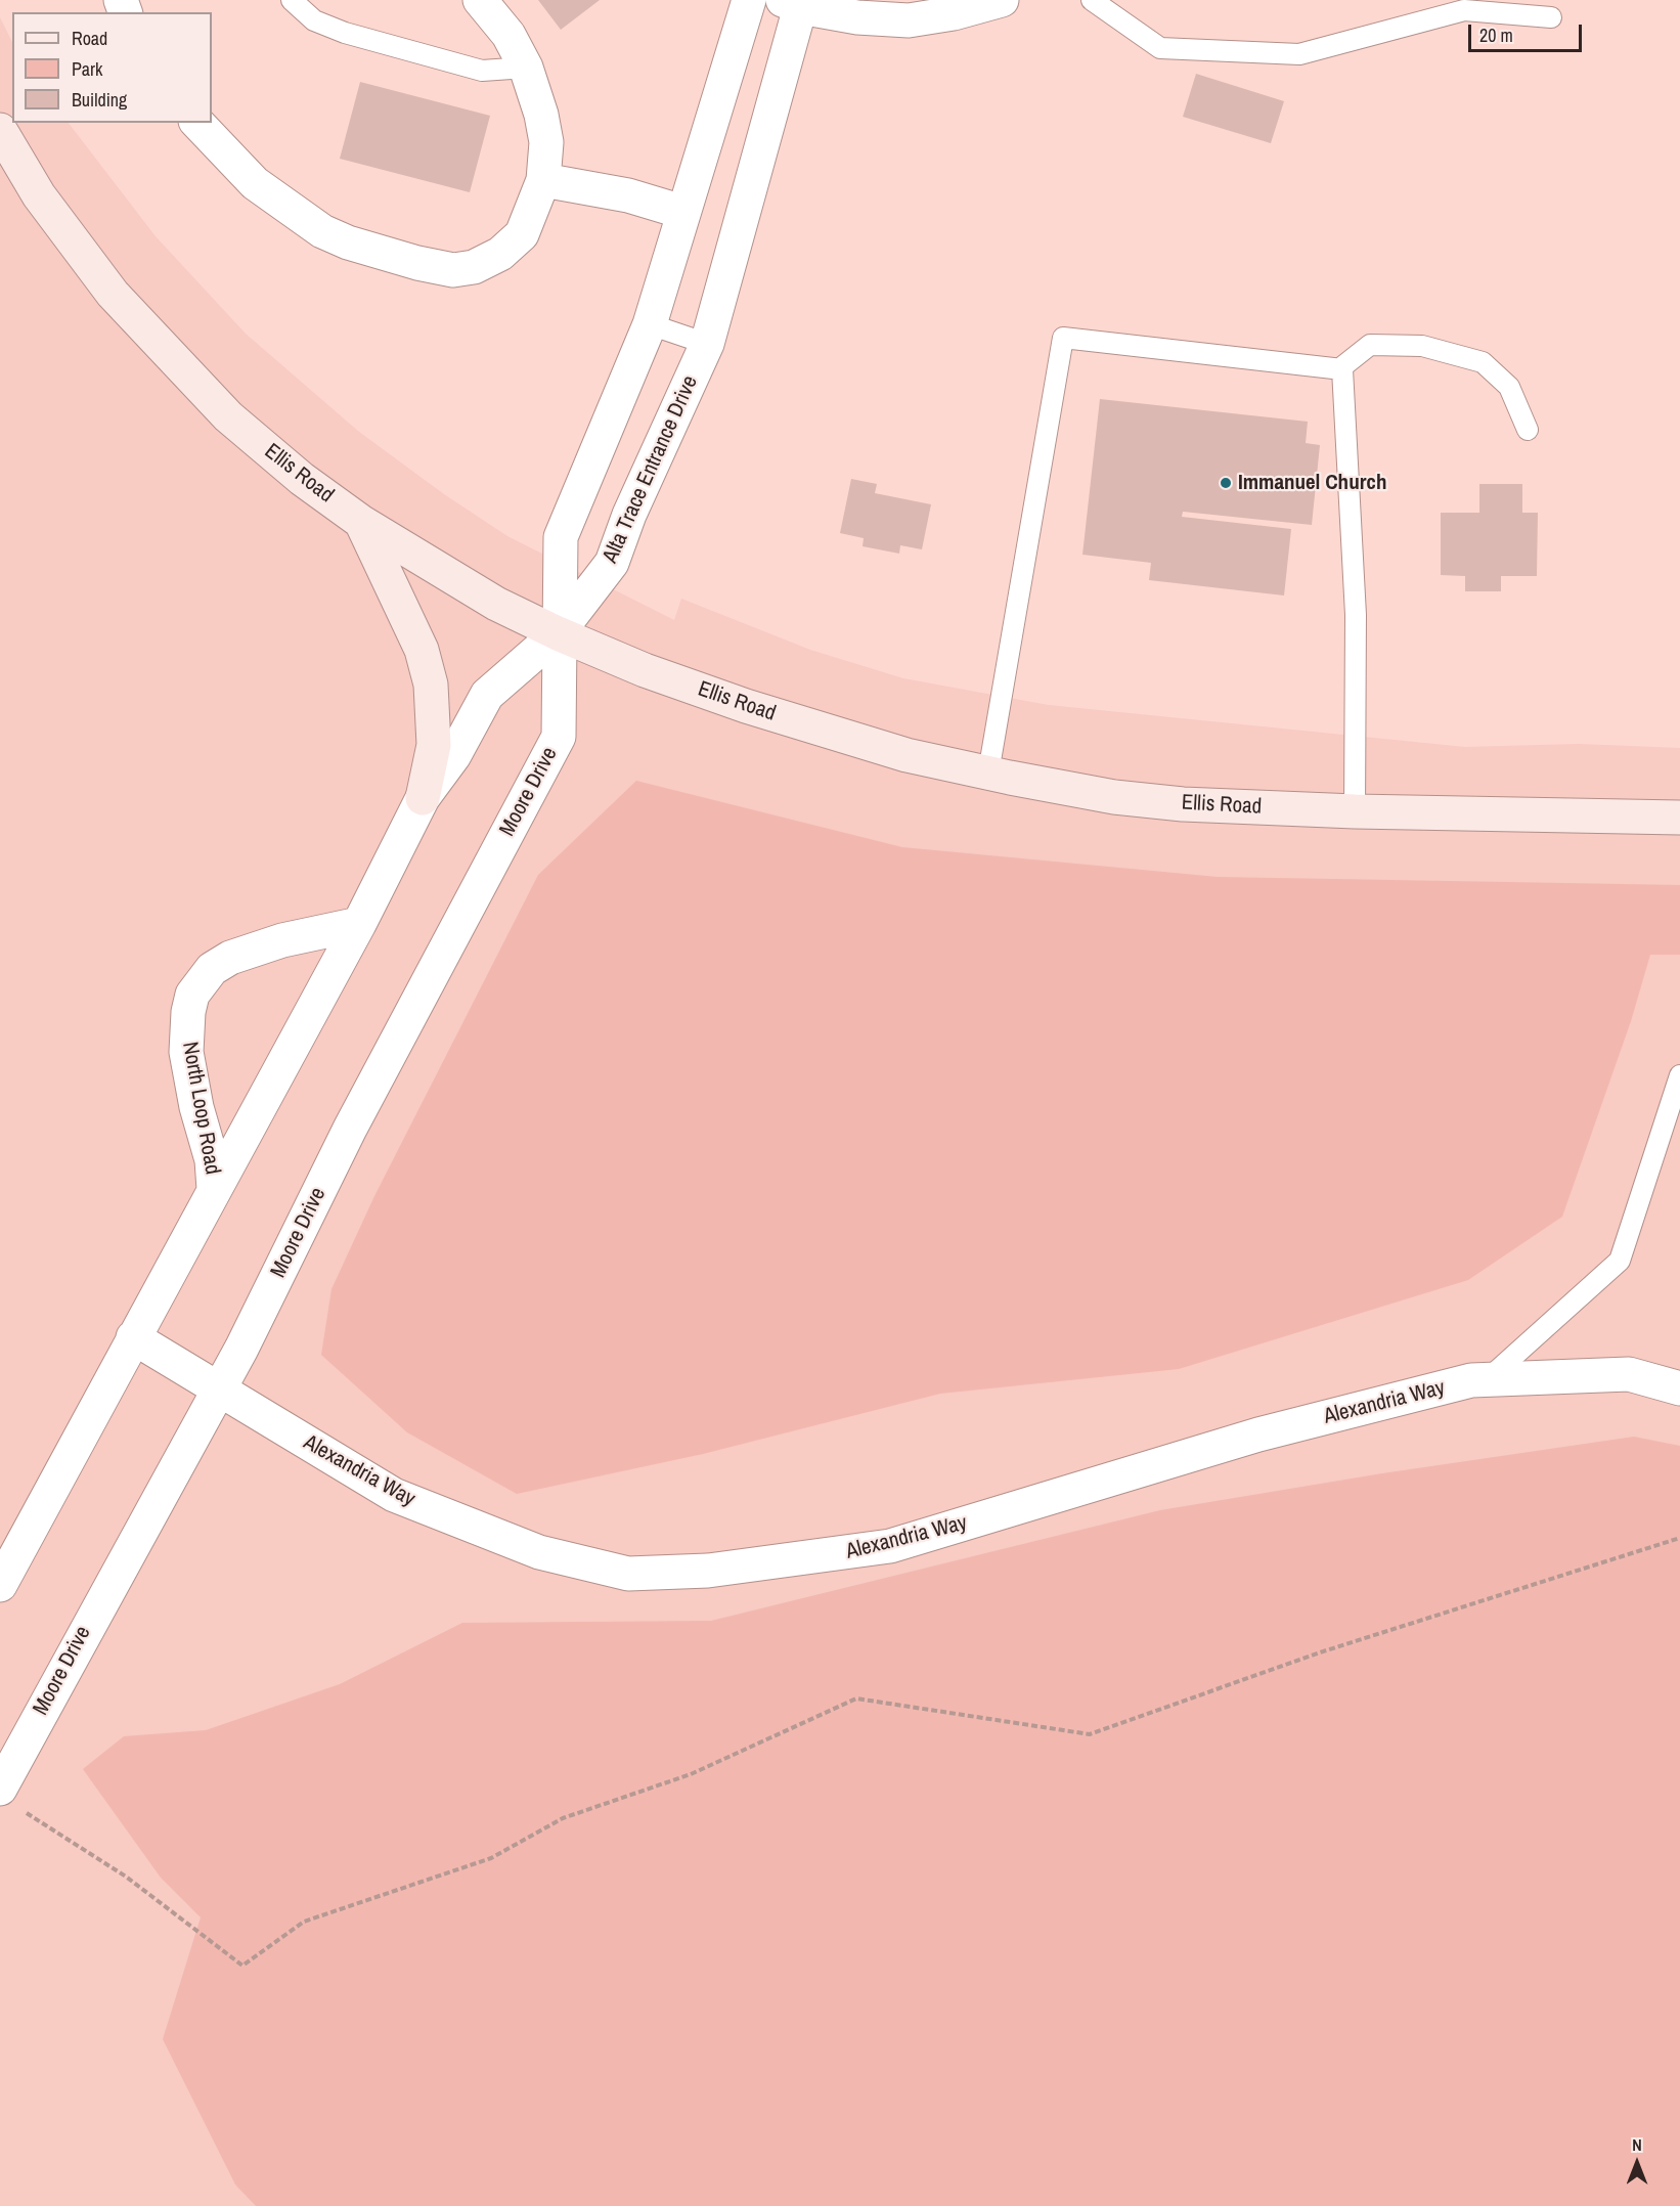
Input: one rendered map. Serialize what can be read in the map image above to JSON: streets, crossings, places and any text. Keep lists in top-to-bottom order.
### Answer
{
  "streets": {
    "main road": ["Ellis Road"],
    "street": [
      "Alta Trace Entrance Drive",
      "Moore Drive",
      "North Loop Road",
      "Alexandria Way"
    ]
  },
  "crossings": [
    ["Alta Trace Entrance Drive", "Ellis Road"],
    ["Alta Trace Entrance Drive", "Moore Drive"],
    ["Ellis Road", "Moore Drive"],
    ["Moore Drive", "Alexandria Way"]
  ],
  "places": ["Immanuel Church"],
  "legend": ["Road", "Park", "Building"],
  "scale_bar": "20 m",
  "north": "top"
}
